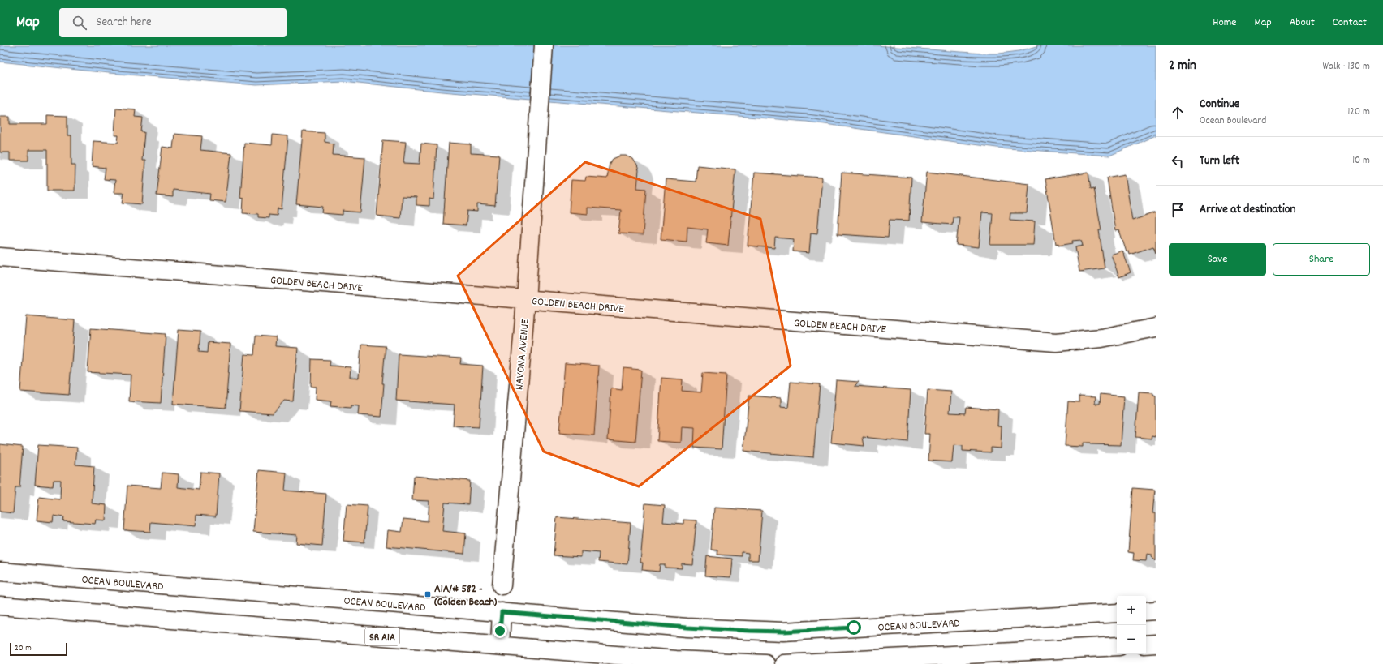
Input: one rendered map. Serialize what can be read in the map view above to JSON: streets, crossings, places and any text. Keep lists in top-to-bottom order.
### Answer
{
  "streets": {
    "main road": [
      "GOLDEN BEACH DRIVE",
      "NAVONA AVENUE",
      "OCEAN BOULEVARD",
      "SR A1A"
    ]
  },
  "crossings": [
    ["GOLDEN BEACH DRIVE", "NAVONA AVENUE"]
  ],
  "places": {
    "transit": ["A1A/# 582 - (Golden Beach)"]
  },
  "scale_bar": "20 m",
  "page": {
    "header": "Map",
    "search": "Search here",
    "nav": [
      "Home",
      "Map",
      "About",
      "Contact"
    ],
    "heading": ["2 min", "Walk · 130 m"],
    "list": [
      ["Continue", "Ocean Boulevard", "120 m"],
      ["Turn left", "10 m"],
      "Arrive at destination"
    ],
    "buttons": ["Save", "Share"],
    "map_buttons": ["+", "−"],
    "scale": "20 m"
  }
}
